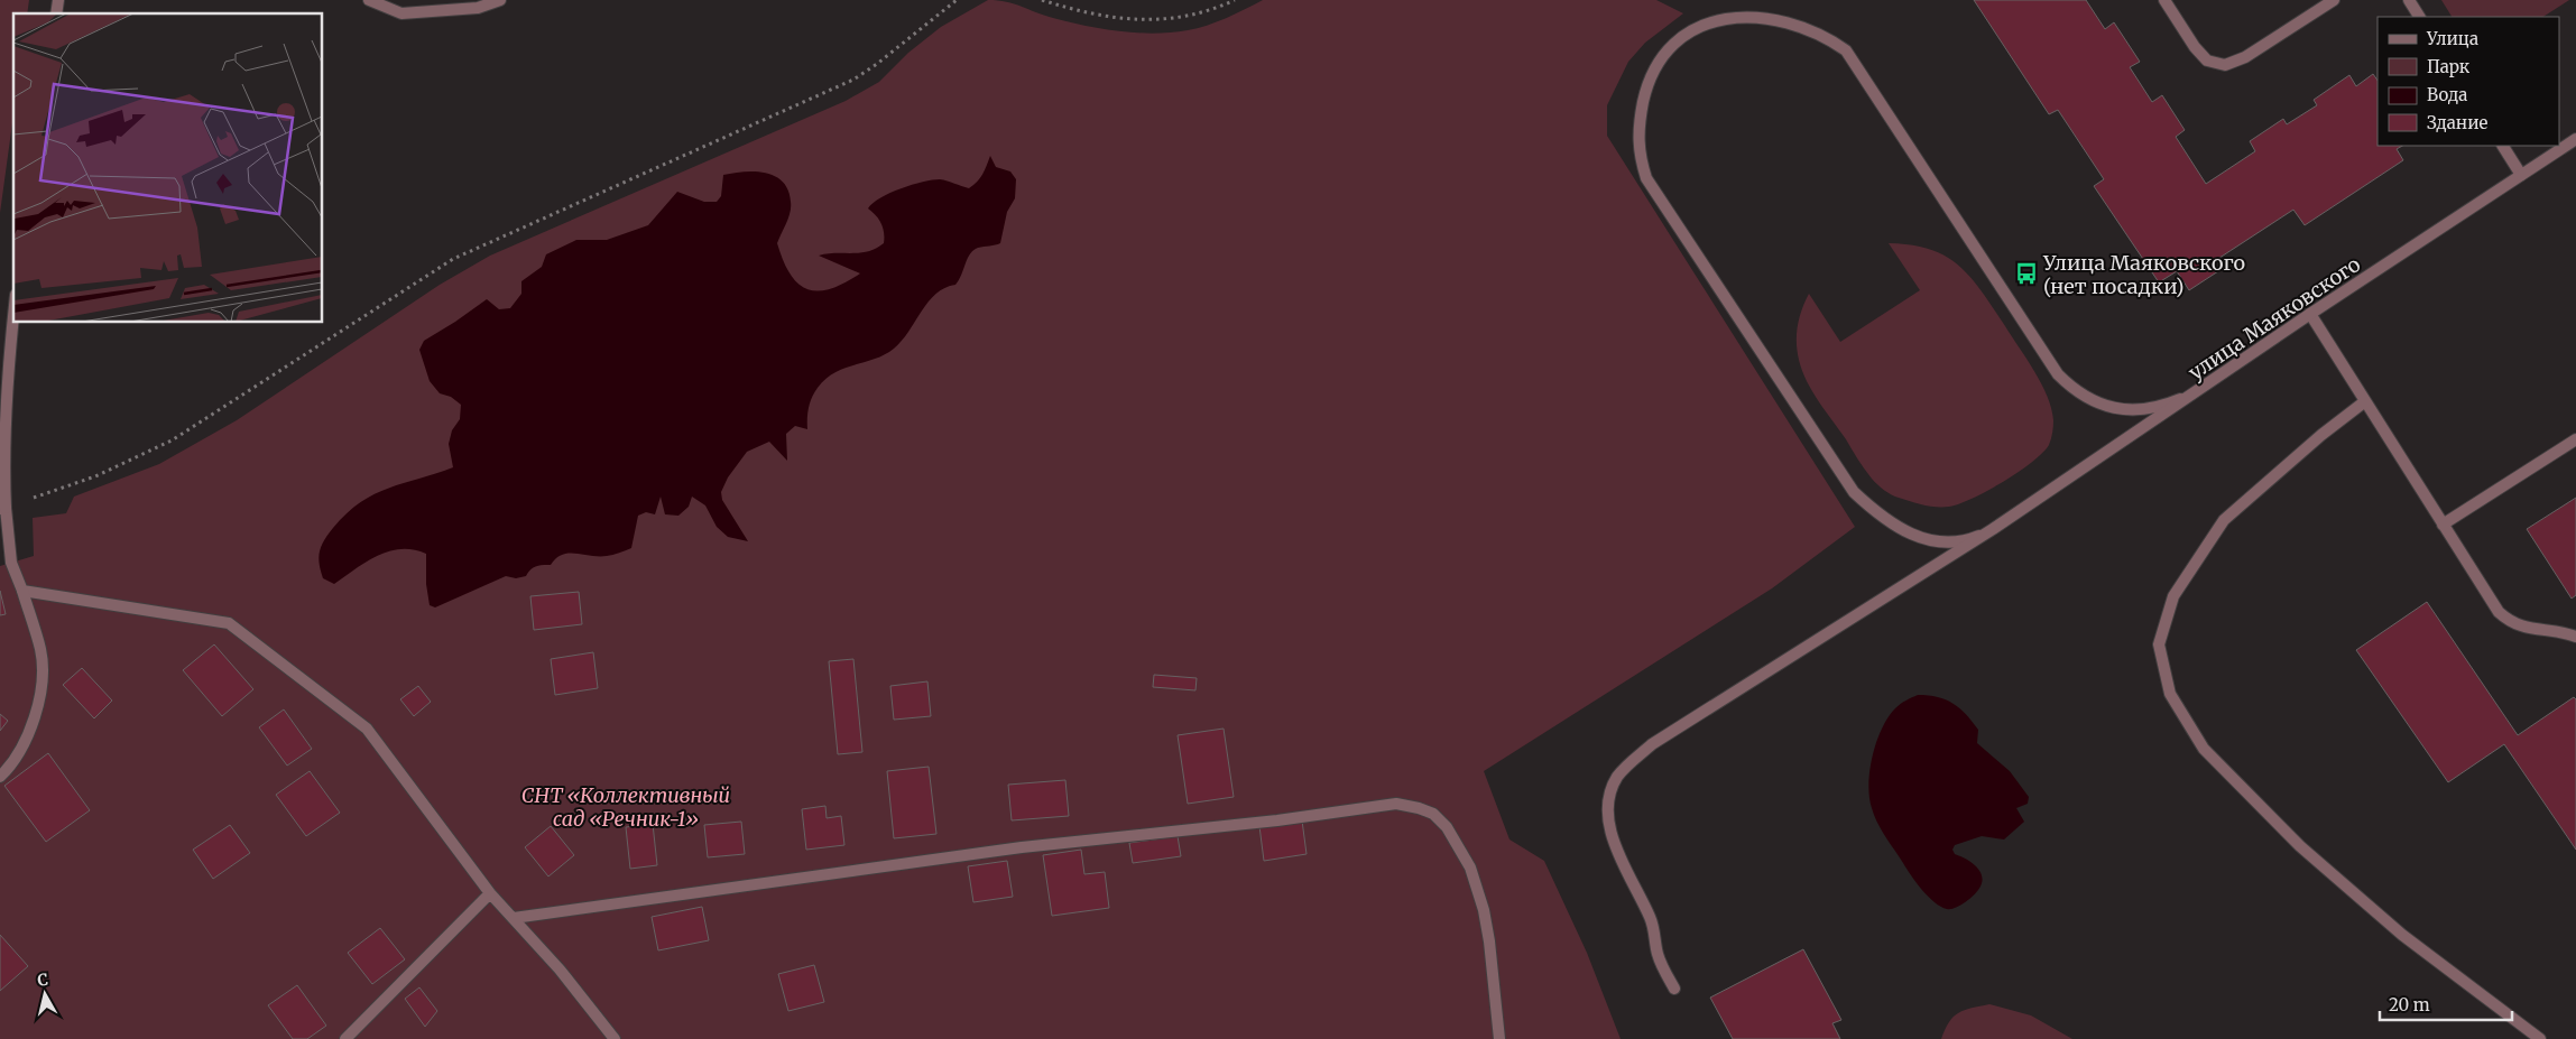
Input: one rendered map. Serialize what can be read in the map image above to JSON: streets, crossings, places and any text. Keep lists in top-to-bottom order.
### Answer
{
  "streets": {
    "street": ["улица Маяковского"]
  },
  "parks": ["СНТ «Коллективный сад «Речник-1»"],
  "places": {
    "bus stop": ["Улица Маяковского (нет посадки)"]
  },
  "legend": [
    "Улица",
    "Парк",
    "Вода",
    "Здание"
  ],
  "scale_bar": "20 m",
  "north": "top"
}
